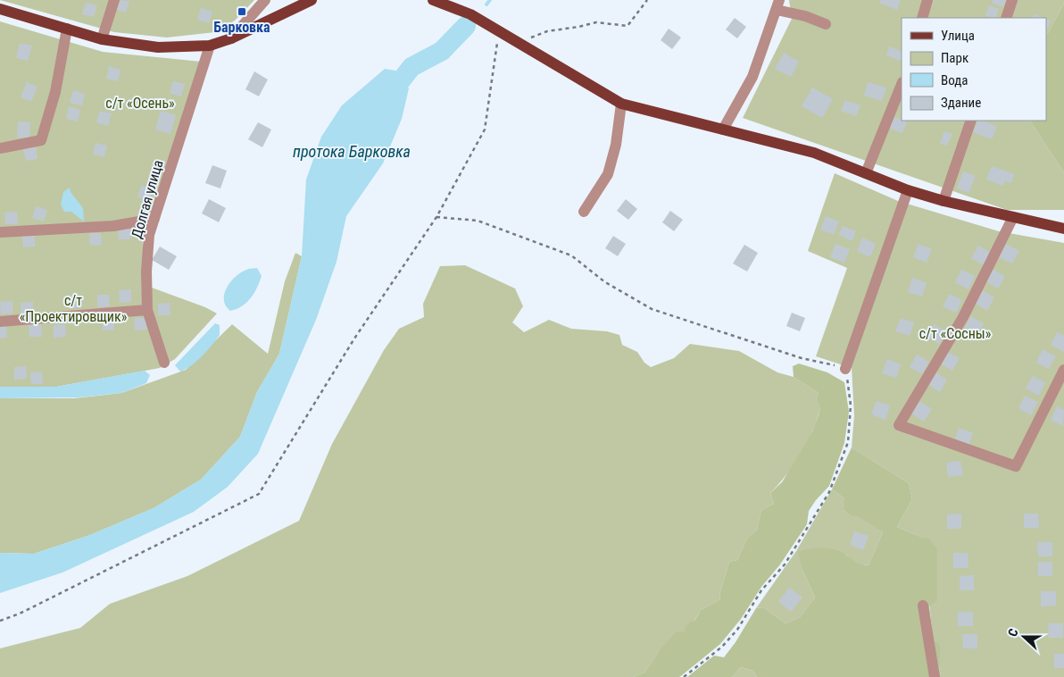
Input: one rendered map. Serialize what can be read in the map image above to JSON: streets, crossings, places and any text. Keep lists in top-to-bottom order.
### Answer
{
  "streets": {
    "street": ["Долгая улица"]
  },
  "water": ["протока Барковка"],
  "parks": ["с/т «Осень»", "с/т «Проектировщик»", "с/т «Сосны»"],
  "places": {
    "transit": ["Барковка"]
  },
  "legend": [
    "Улица",
    "Парк",
    "Вода",
    "Здание"
  ],
  "north": "left"
}
